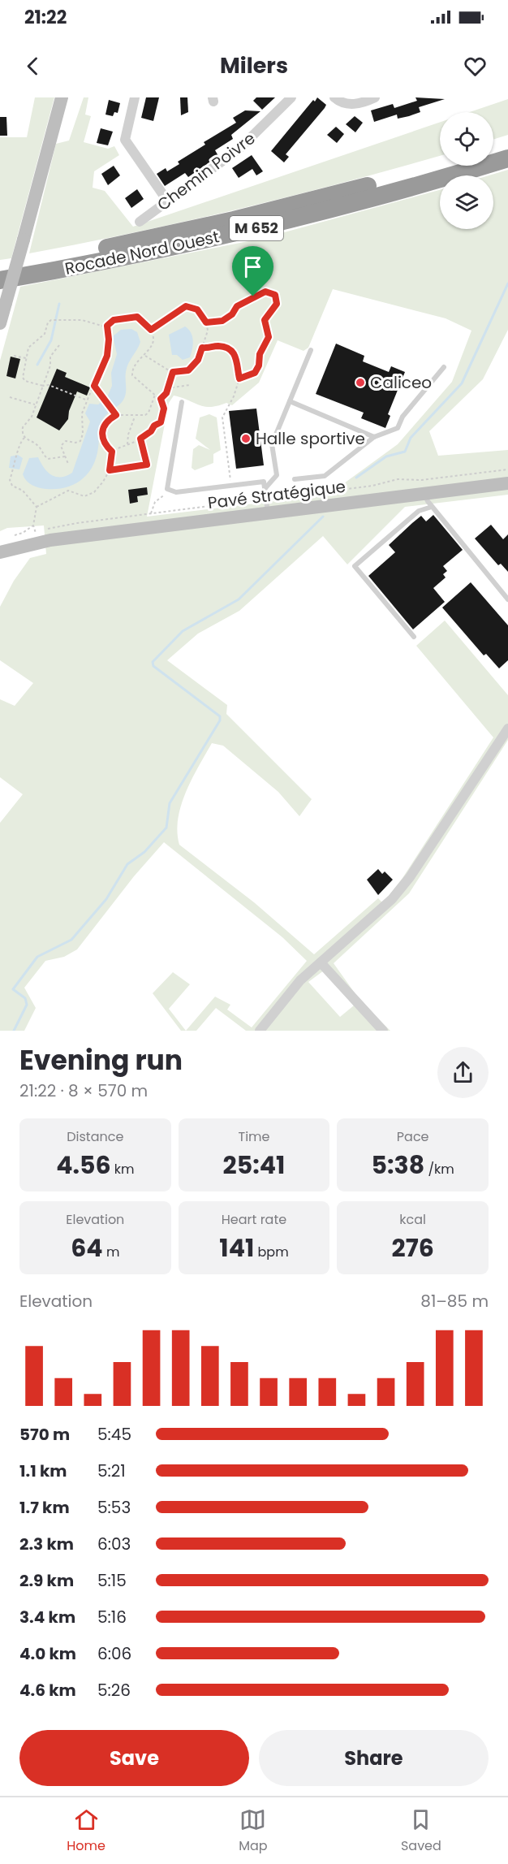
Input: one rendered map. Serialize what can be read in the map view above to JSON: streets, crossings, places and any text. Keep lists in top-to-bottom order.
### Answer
{
  "streets": {
    "highway": ["M 652", "Rocade Nord Ouest"],
    "main road": ["Pavé Stratégique"],
    "street": ["Chemin Poivre"]
  },
  "places": ["Caliceo", "Halle sportive"],
  "page": {
    "status": "21:22",
    "header": "Milers",
    "heading": ["Evening run", "21:22 · 8 × 570 m"],
    "stats": [
      ["Distance", "4.56 km"],
      ["Time", "25:41"],
      ["Pace", "5:38 /km"],
      ["Elevation", "64 m"],
      ["Heart rate", "141 bpm"],
      ["kcal", "276"]
    ],
    "chart": ["Elevation", "81–85 m"],
    "list": [
      {
        "name": "570 m",
        "note": "5:45"
      },
      {
        "name": "1.1 km",
        "note": "5:21"
      },
      {
        "name": "1.7 km",
        "note": "5:53"
      },
      {
        "name": "2.3 km",
        "note": "6:03"
      },
      {
        "name": "2.9 km",
        "note": "5:15"
      },
      {
        "name": "3.4 km",
        "note": "5:16"
      },
      {
        "name": "4.0 km",
        "note": "6:06"
      },
      {
        "name": "4.6 km",
        "note": "5:26"
      }
    ],
    "buttons": ["Save", "Share"],
    "tabs": ["Home", "Map", "Saved"]
  }
}
